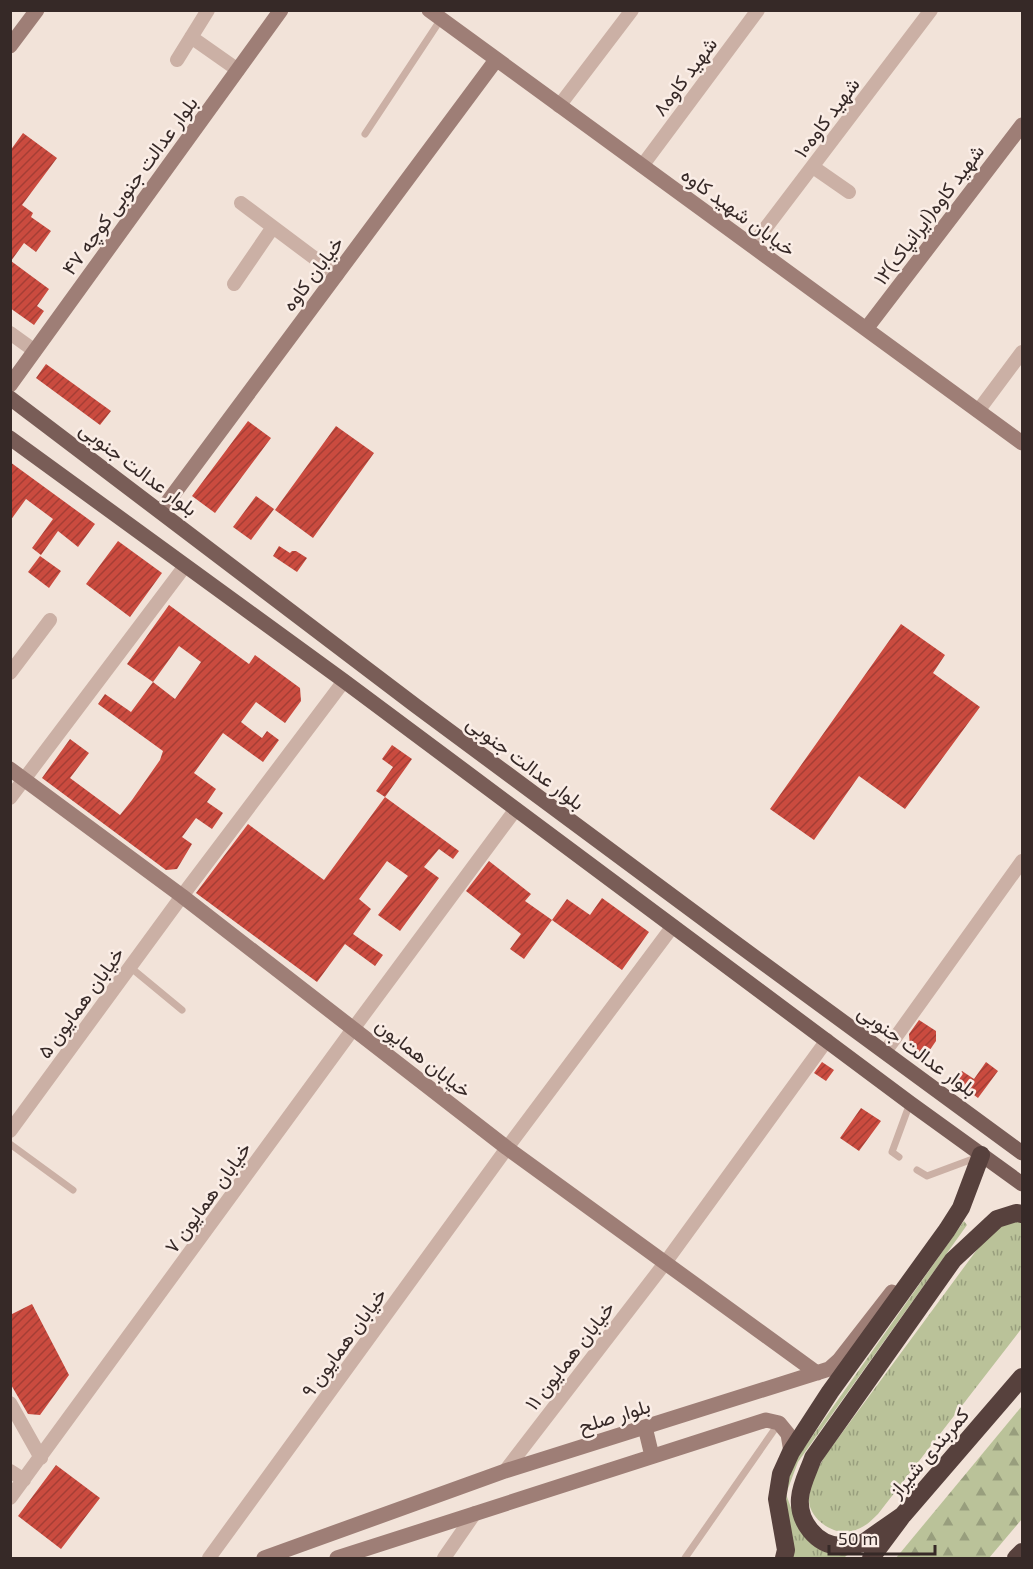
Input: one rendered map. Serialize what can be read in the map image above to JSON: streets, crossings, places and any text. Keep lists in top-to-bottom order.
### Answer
{
  "streets": {
    "highway": ["کمربندی شیراز"],
    "main road": ["بلوار عدالت جنوبی"],
    "street": [
      "شهید کاوه۸",
      "شهید کاوه۱۰",
      "بلوار عدالت جنوبی کوچه ۴۷",
      "خیابان شهید کاوه",
      "۱۲شهید کاوه(ایرانپاک)",
      "خیابان کاوه",
      "خیابان همایون ۵",
      "خیابان همایون",
      "خیابان همایون ۷",
      "خیابان همایون ۹",
      "خیابان همایون ۱۱",
      "بلوار صلح"
    ]
  },
  "crossings": [
    ["شهید کاوه۸", "خیابان شهید کاوه"],
    ["شهید کاوه۱۰", "خیابان شهید کاوه"],
    ["خیابان شهید کاوه", "۱۲شهید کاوه(ایرانپاک)"],
    ["خیابان شهید کاوه", "خیابان کاوه"],
    ["خیابان کاوه", "بلوار عدالت جنوبی"],
    ["خیابان همایون ۵", "خیابان همایون"],
    ["خیابان همایون", "خیابان همایون ۷"],
    ["خیابان همایون", "خیابان همایون ۹"],
    ["خیابان همایون", "خیابان همایون ۱۱"],
    ["خیابان همایون", "بلوار صلح"],
    ["خیابان همایون ۱۱", "بلوار صلح"]
  ],
  "scale_bar": "50 m"
}
